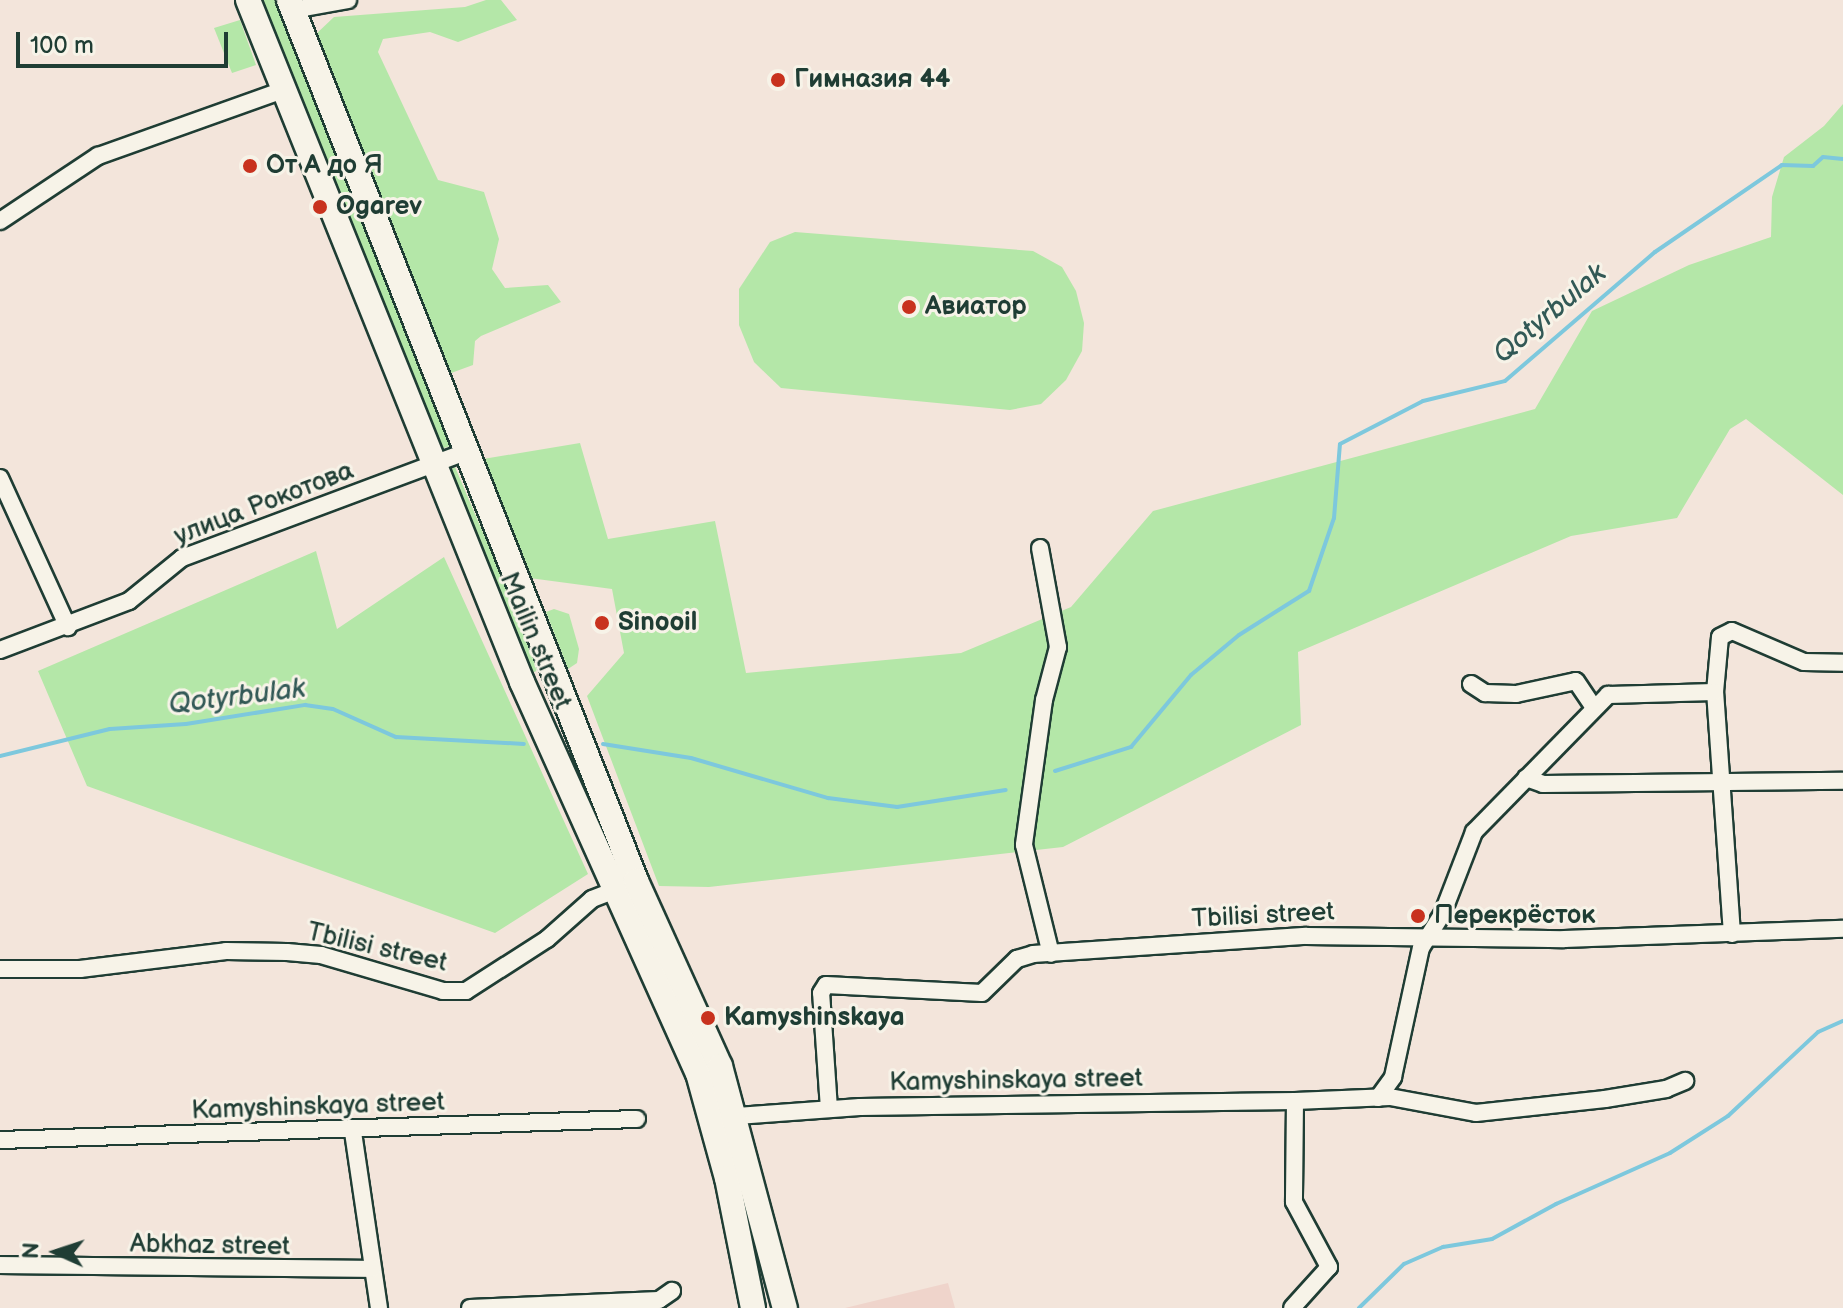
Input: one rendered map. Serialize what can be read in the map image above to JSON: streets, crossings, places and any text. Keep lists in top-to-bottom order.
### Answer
{
  "streets": {
    "main road": ["Mailin street"],
    "street": [
      "улица Рокотова",
      "Tbilisi street",
      "Kamyshinskaya street",
      "Abkhaz street"
    ]
  },
  "crossings": [
    ["улица Рокотова", "Mailin street"],
    ["Mailin street", "Tbilisi street"],
    ["Mailin street", "Kamyshinskaya street"],
    ["Tbilisi street", "Kamyshinskaya street"]
  ],
  "water": ["Qotyrbulak"],
  "places": [
    "Гимназия 44",
    "От А до Я",
    "Ogarev",
    "Авиатор",
    "Sinooil",
    "Перекрёсток",
    "Kamyshinskaya"
  ],
  "scale_bar": "100 m",
  "north": "left"
}
